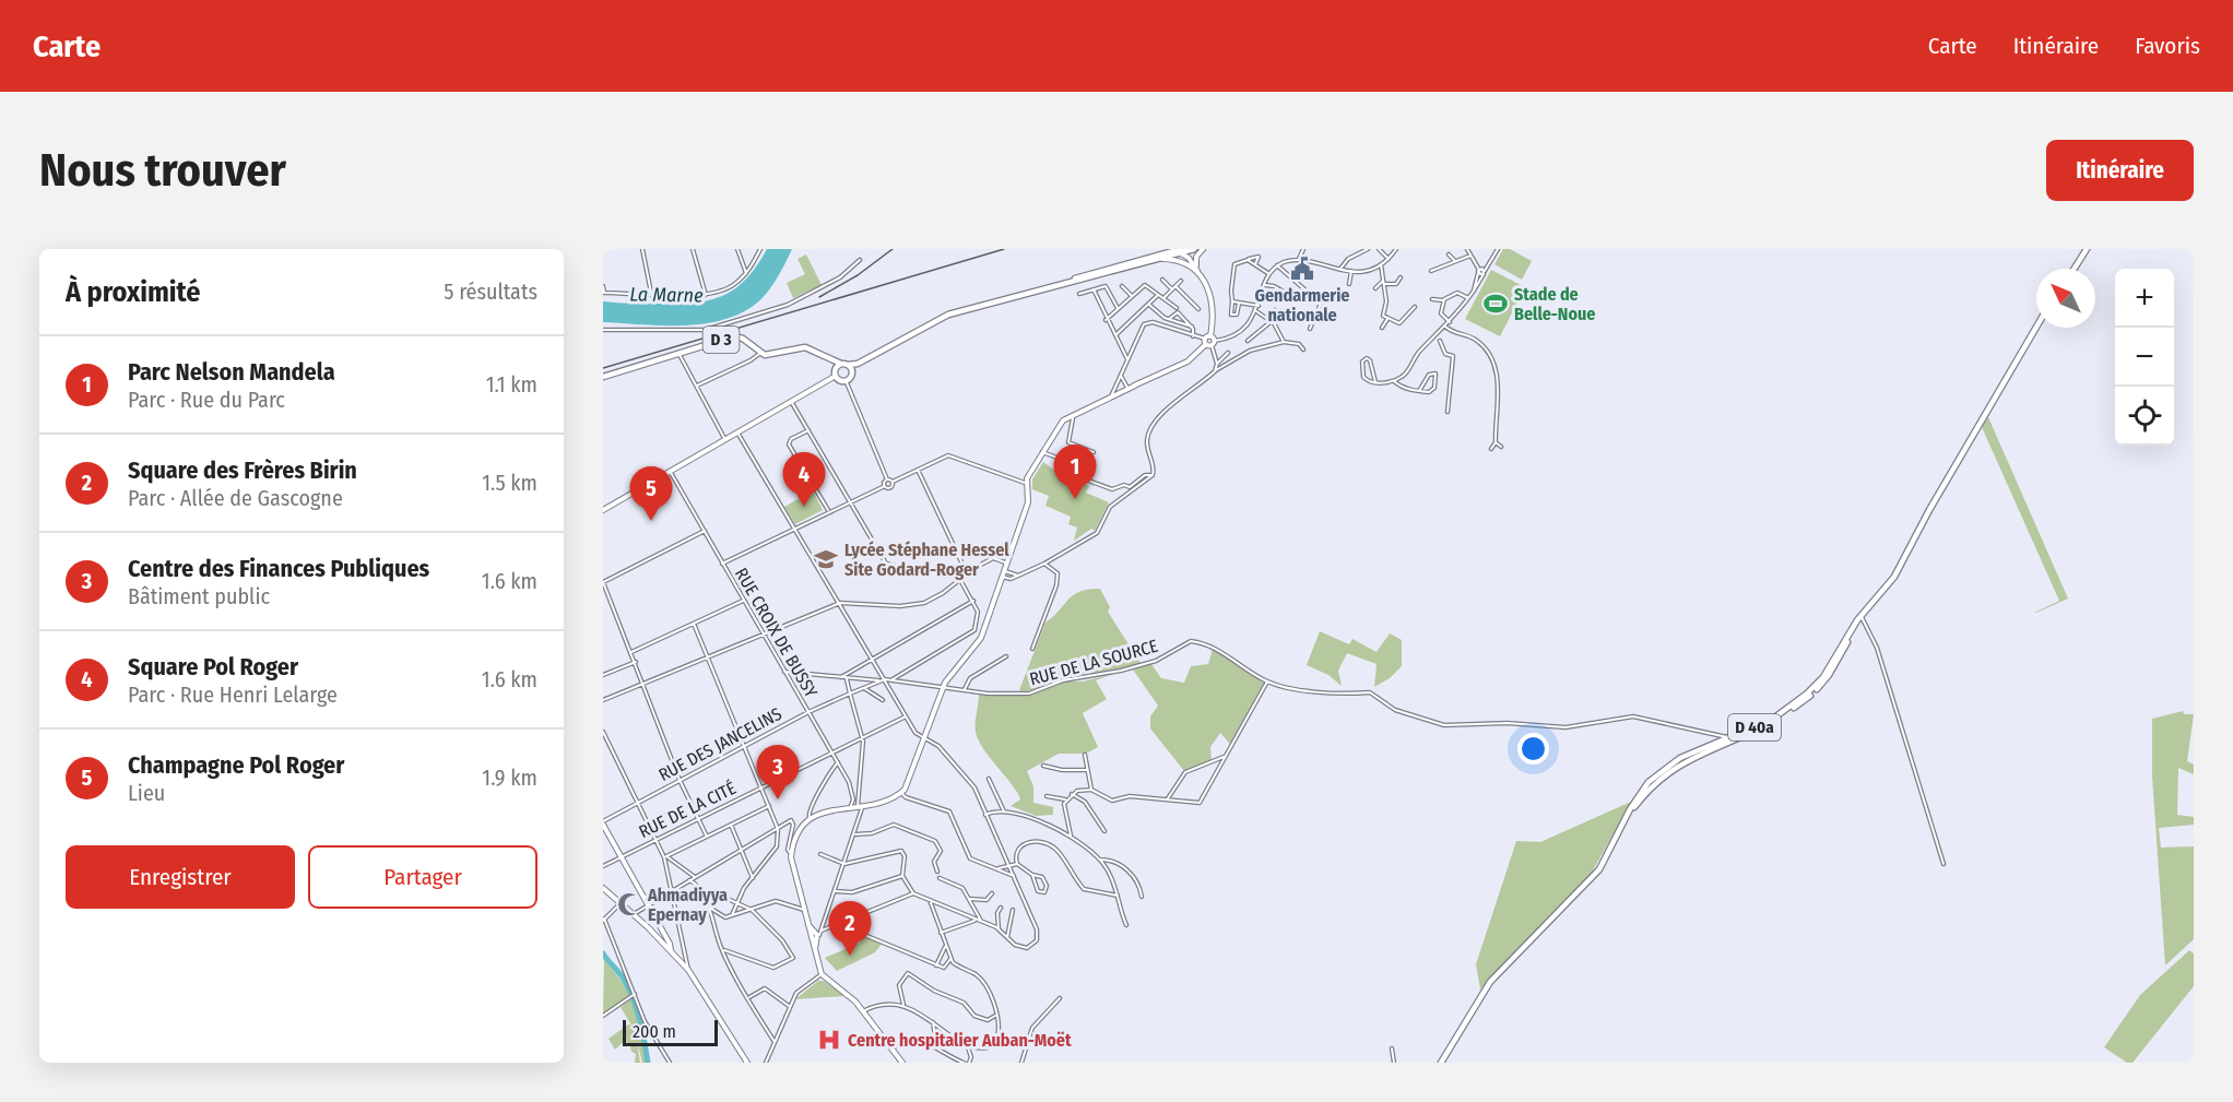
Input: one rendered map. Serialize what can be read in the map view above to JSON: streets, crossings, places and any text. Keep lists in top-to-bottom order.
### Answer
{
  "streets": {
    "main road": ["D 3", "D 40a"],
    "street": [
      "RUE CROIX DE BUSSY",
      "RUE DE LA SOURCE",
      "RUE DES JANCELINS",
      "RUE DE LA CITÉ"
    ]
  },
  "crossings": [
    ["RUE CROIX DE BUSSY", "RUE DES JANCELINS"],
    ["RUE CROIX DE BUSSY", "RUE DE LA CITÉ"],
    ["RUE DE LA SOURCE", "D 40a"],
    ["RUE DE LA SOURCE", "RUE DES JANCELINS"]
  ],
  "water": ["La Marne"],
  "places": {
    "public building": ["Gendarmerie nationale"],
    "sports": ["Stade de Belle-Noue"],
    "school or university": ["Lycée Stéphane Hessel Site Godard-Roger"],
    "mosque": ["Ahmadiyya Epernay"],
    "hospital": ["Centre hospitalier Auban-Moët"]
  },
  "scale_bar": "200 m",
  "north": "top left",
  "page": {
    "header": "Carte",
    "nav": ["Carte", "Itinéraire", "Favoris"],
    "buttons": [
      "Itinéraire",
      ["Enregistrer", "Partager"]
    ],
    "title": "Nous trouver",
    "heading": ["À proximité", "5 résultats"],
    "map_buttons": ["+", "−"],
    "list": [
      {
        "mark": "1",
        "name": "Parc Nelson Mandela",
        "note": "Parc · Rue du Parc",
        "value": "1.1 km"
      },
      {
        "mark": "2",
        "name": "Square des Frères Birin",
        "note": "Parc · Allée de Gascogne",
        "value": "1.5 km"
      },
      {
        "mark": "3",
        "name": "Centre des Finances Publiques",
        "note": "Bâtiment public",
        "value": "1.6 km"
      },
      {
        "mark": "4",
        "name": "Square Pol Roger",
        "note": "Parc · Rue Henri Lelarge",
        "value": "1.6 km"
      },
      {
        "mark": "5",
        "name": "Champagne Pol Roger",
        "note": "Lieu",
        "value": "1.9 km"
      }
    ],
    "pins": [
      "1",
      "4",
      "5",
      "3",
      "2"
    ],
    "scale": "200 m"
  }
}
